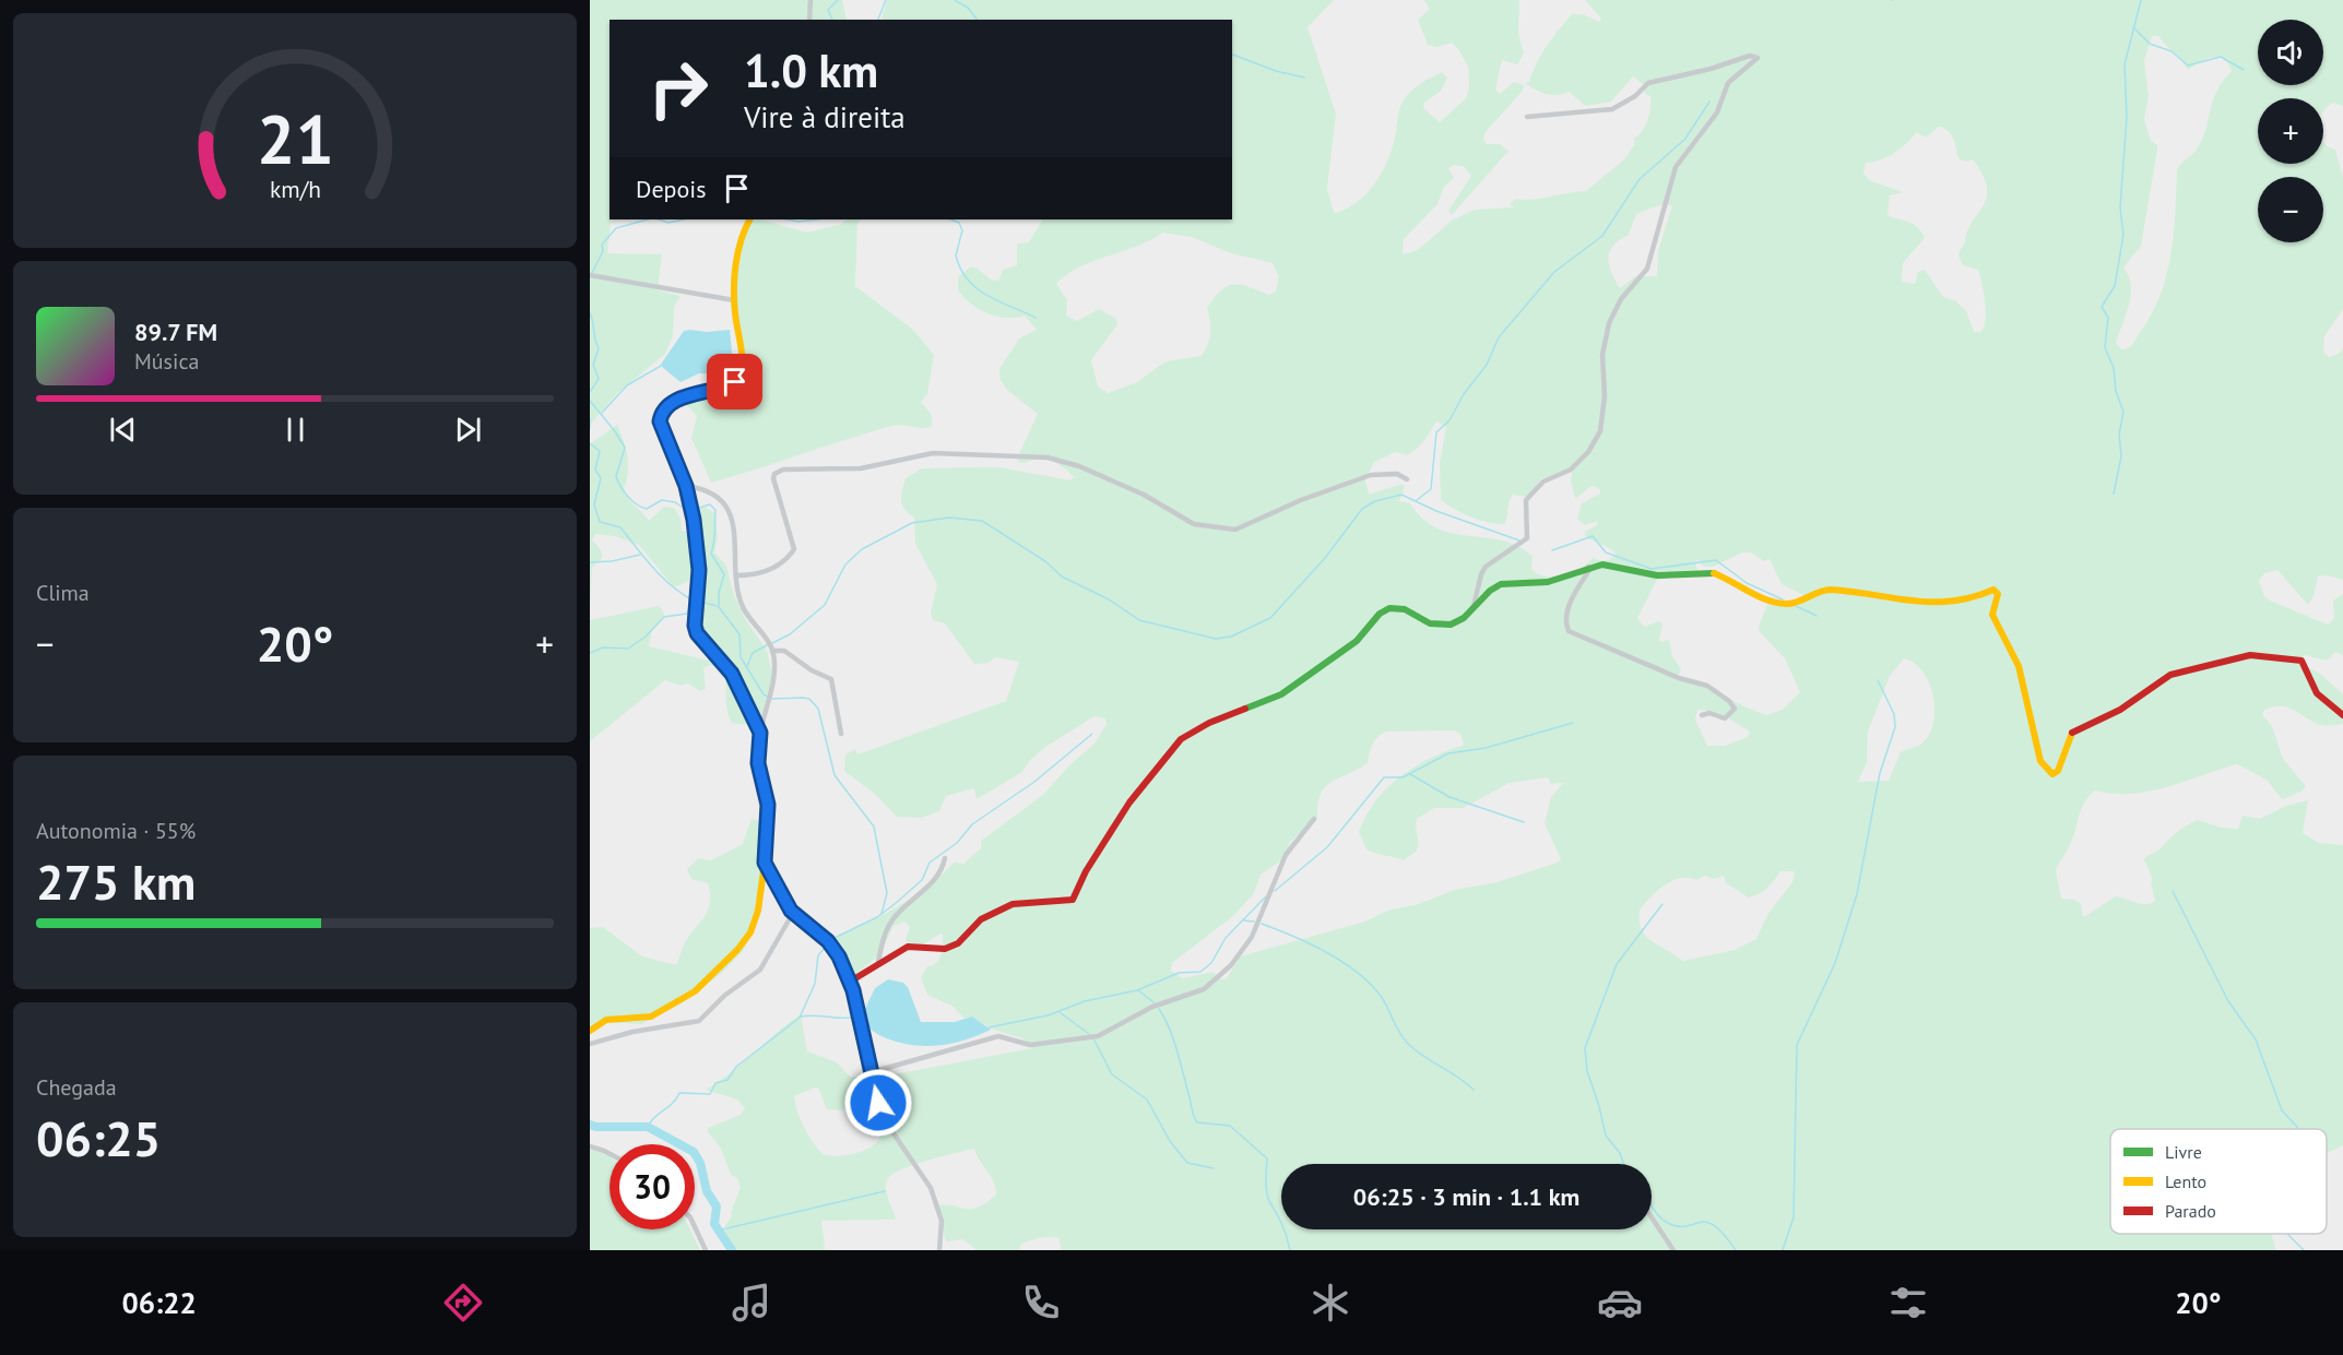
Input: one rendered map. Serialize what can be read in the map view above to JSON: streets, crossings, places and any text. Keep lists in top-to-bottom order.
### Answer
{
  "legend": ["Livre", "Lento", "Parado"],
  "page": {
    "map_buttons": ["+", "−"],
    "turn": ["1.0 km", "Vire à direita"],
    "then": "Depois",
    "song": ["89.7 FM", "Música"],
    "tile": [
      "Clima",
      ["Autonomia · 55%", "275 km"],
      ["Chegada", "06:25"]
    ],
    "heat": ["−", "20°", "+"],
    "limit": "30",
    "trip": "06:25 · 3 min · 1.1 km",
    "tabs": ["06:22", "20°"],
    "gauge": ["21", "km/h"]
  }
}
